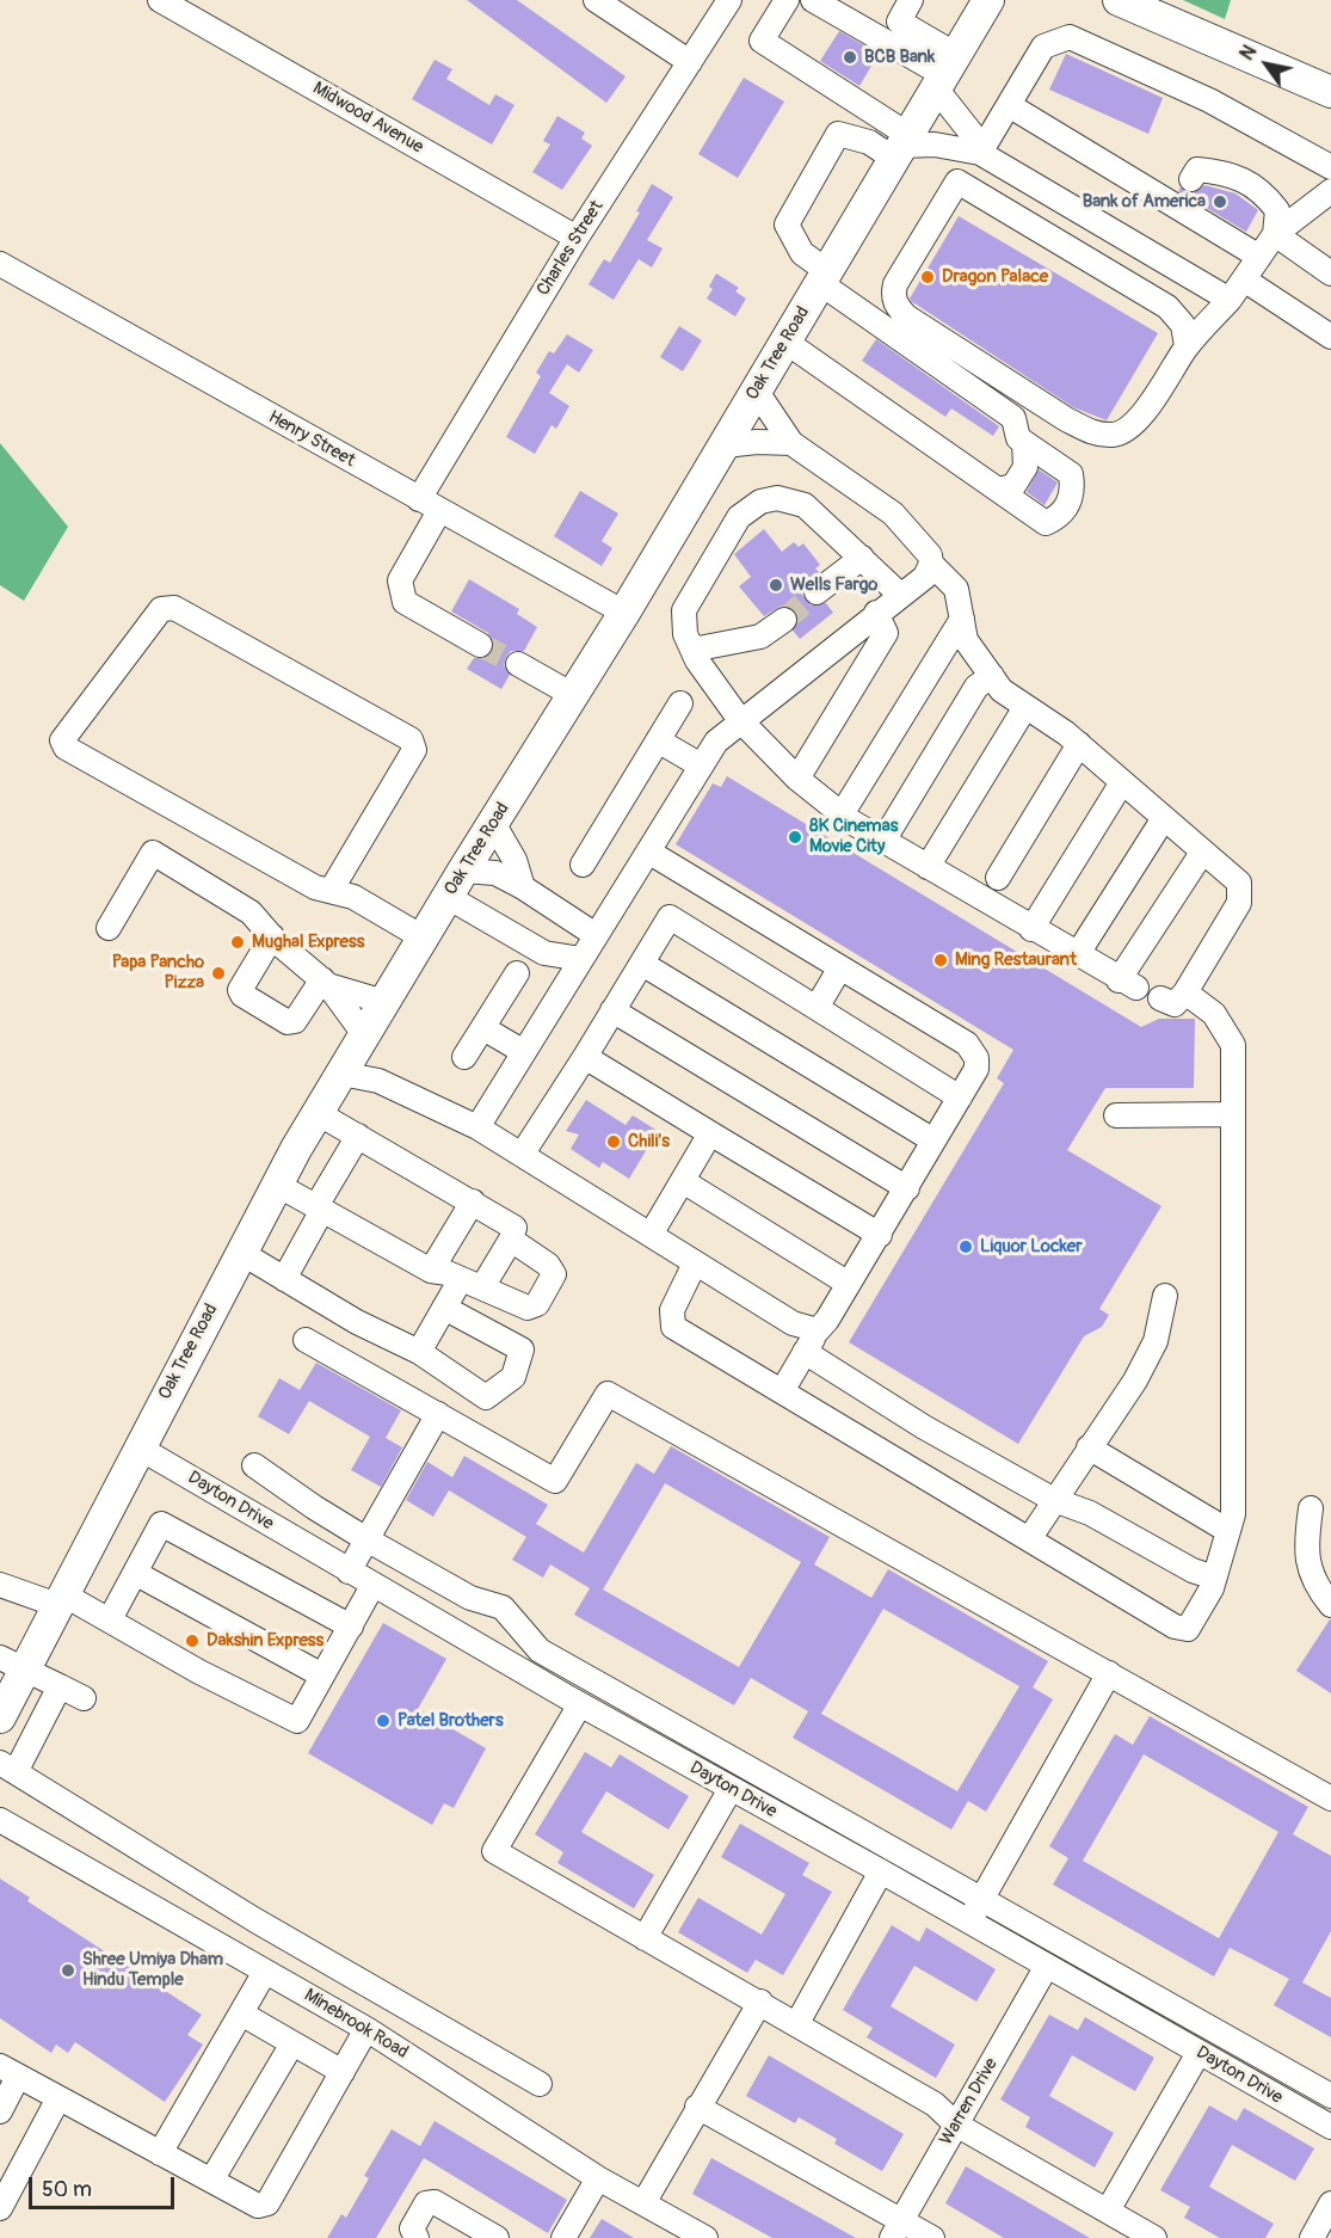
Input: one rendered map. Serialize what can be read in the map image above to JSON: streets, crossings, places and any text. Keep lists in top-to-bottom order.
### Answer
{
  "streets": {
    "main road": ["Oak Tree Road"],
    "street": [
      "Midwood Avenue",
      "Charles Street",
      "Henry Street",
      "Dayton Drive",
      "Minebrook Road",
      "Warren Drive"
    ]
  },
  "crossings": [
    ["Midwood Avenue", "Charles Street"],
    ["Charles Street", "Henry Street"],
    ["Oak Tree Road", "Henry Street"],
    ["Oak Tree Road", "Dayton Drive"],
    ["Dayton Drive", "Warren Drive"]
  ],
  "places": [
    "BCB Bank",
    "Bank of America",
    "Dragon Palace",
    "Wells Fargo",
    "8K Cinemas Movie City",
    "Mughal Express",
    "Ming Restaurant",
    "Papa Pancho Pizza",
    "Chili's",
    "Liquor Locker",
    "Dakshin Express",
    "Patel Brothers",
    "Shree Umiya Dham Hindu Temple"
  ],
  "scale_bar": "50 m",
  "north": "top left"
}
